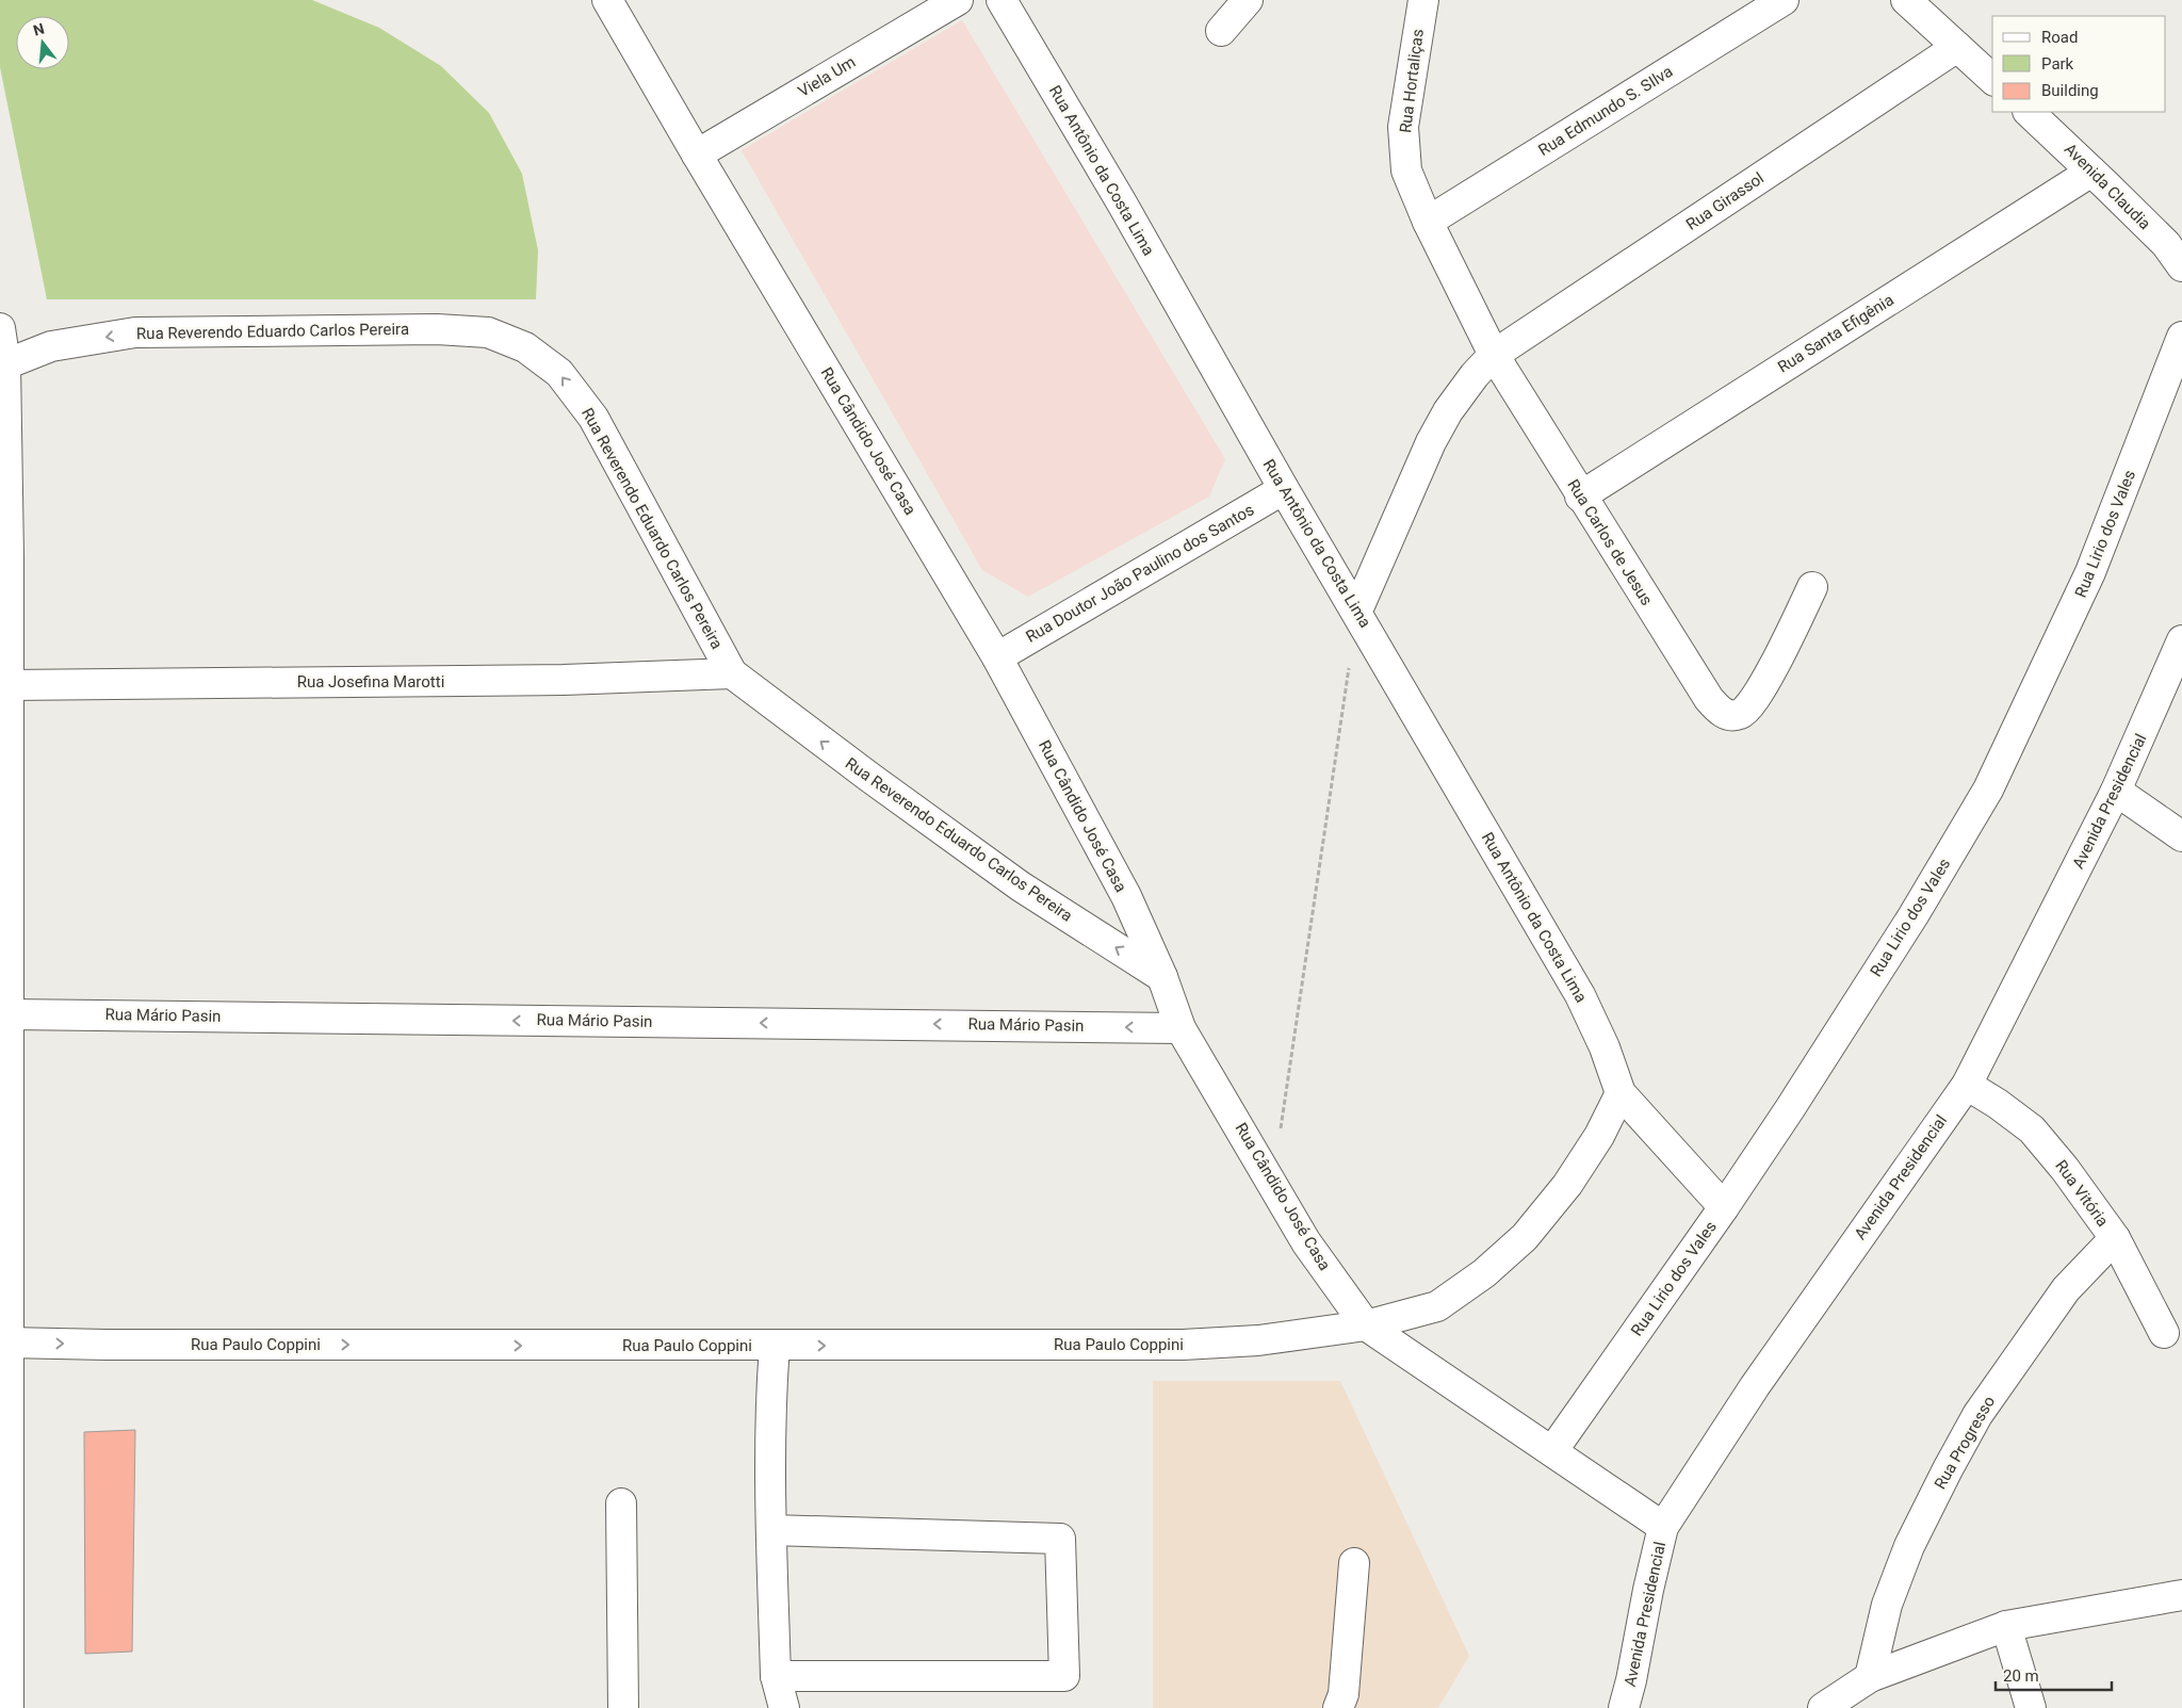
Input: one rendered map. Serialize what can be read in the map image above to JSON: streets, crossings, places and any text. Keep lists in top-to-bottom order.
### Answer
{
  "streets": {
    "street": [
      "Viela Um",
      "Rua Hortaliças",
      "Rua Edmundo S. SIlva",
      "Rua Antônio da Costa Lima",
      "Avenida Claudia",
      "Rua Girassol",
      "Rua Reverendo Eduardo Carlos Pereira",
      "Rua Santa Efigênia",
      "Rua Cândido José Casa",
      "Rua Lirio dos Vales",
      "Rua Carlos de Jesus",
      "Rua Doutor João Paulino dos Santos",
      "Rua Josefina Marotti",
      "Avenida Presidencial",
      "Rua Mário Pasin",
      "Rua Vitória",
      "Rua Paulo Coppini",
      "Rua Progresso"
    ]
  },
  "crossings": [
    ["Viela Um", "Rua Cândido José Casa"],
    ["Rua Hortaliças", "Rua Edmundo S. SIlva"],
    ["Rua Hortaliças", "Rua Carlos de Jesus"],
    ["Rua Edmundo S. SIlva", "Rua Carlos de Jesus"],
    ["Rua Antônio da Costa Lima", "Rua Girassol"],
    ["Rua Antônio da Costa Lima", "Rua Doutor João Paulino dos Santos"],
    ["Rua Antônio da Costa Lima", "Rua Paulo Coppini"],
    ["Avenida Claudia", "Rua Santa Efigênia"],
    ["Rua Girassol", "Rua Carlos de Jesus"],
    ["Rua Reverendo Eduardo Carlos Pereira", "Rua Cândido José Casa"],
    ["Rua Reverendo Eduardo Carlos Pereira", "Rua Josefina Marotti"],
    ["Rua Santa Efigênia", "Rua Carlos de Jesus"],
    ["Rua Cândido José Casa", "Rua Lirio dos Vales"],
    ["Rua Cândido José Casa", "Rua Doutor João Paulino dos Santos"],
    ["Rua Cândido José Casa", "Avenida Presidencial"],
    ["Rua Cândido José Casa", "Rua Mário Pasin"],
    ["Rua Cândido José Casa", "Rua Paulo Coppini"],
    ["Avenida Presidencial", "Rua Vitória"],
    ["Rua Vitória", "Rua Progresso"]
  ],
  "one_way": ["Rua Reverendo Eduardo Carlos Pereira", "Rua Mário Pasin", "Rua Paulo Coppini"],
  "legend": ["Road", "Park", "Building"],
  "scale_bar": "20 m",
  "north": "top"
}
